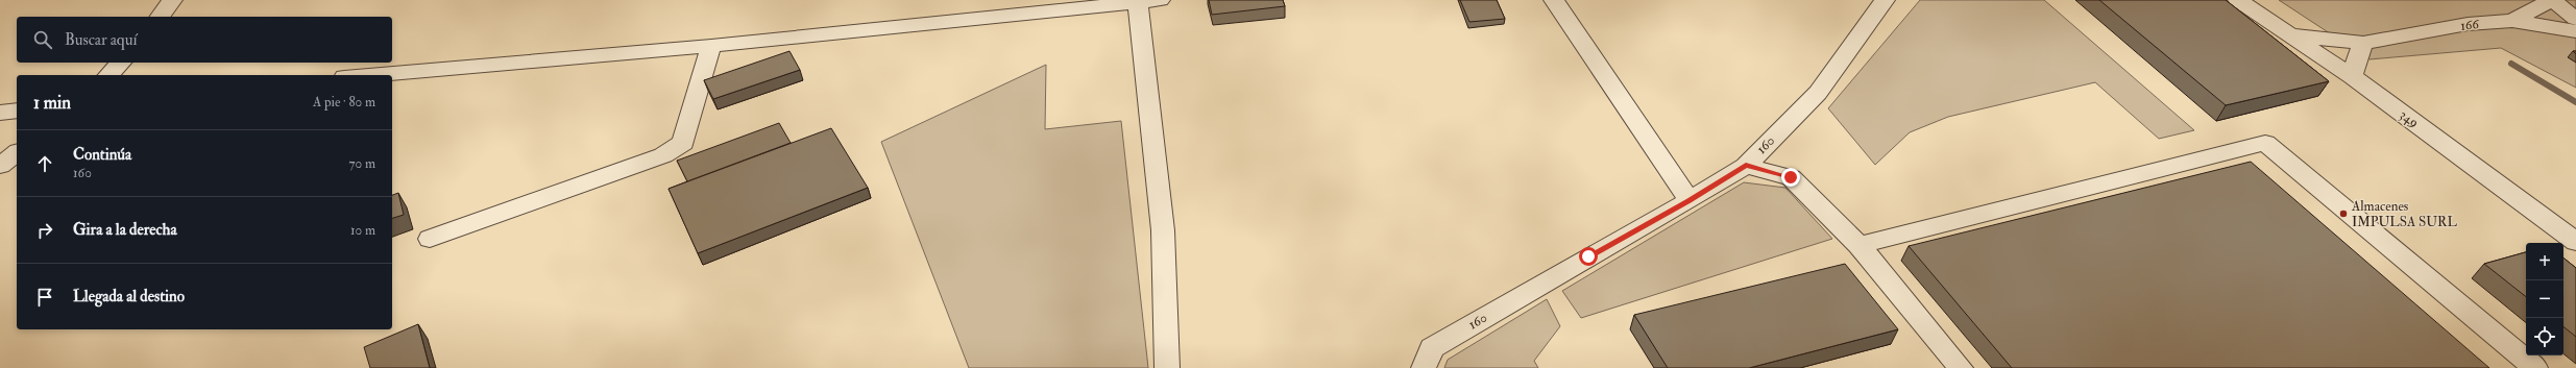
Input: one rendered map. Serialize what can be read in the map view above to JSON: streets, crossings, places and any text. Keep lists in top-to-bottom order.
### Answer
{
  "streets": {
    "street": ["166", "349", "160"]
  },
  "crossings": [
    ["166", "349"]
  ],
  "places": ["Almacenes IMPULSA SURL"],
  "page": {
    "search": "Buscar aquí",
    "heading": ["1 min", "A pie · 80 m"],
    "list": [
      ["Continúa", "160", "70 m"],
      ["Gira a la derecha", "10 m"],
      "Llegada al destino"
    ],
    "map_buttons": ["+", "−"]
  }
}
